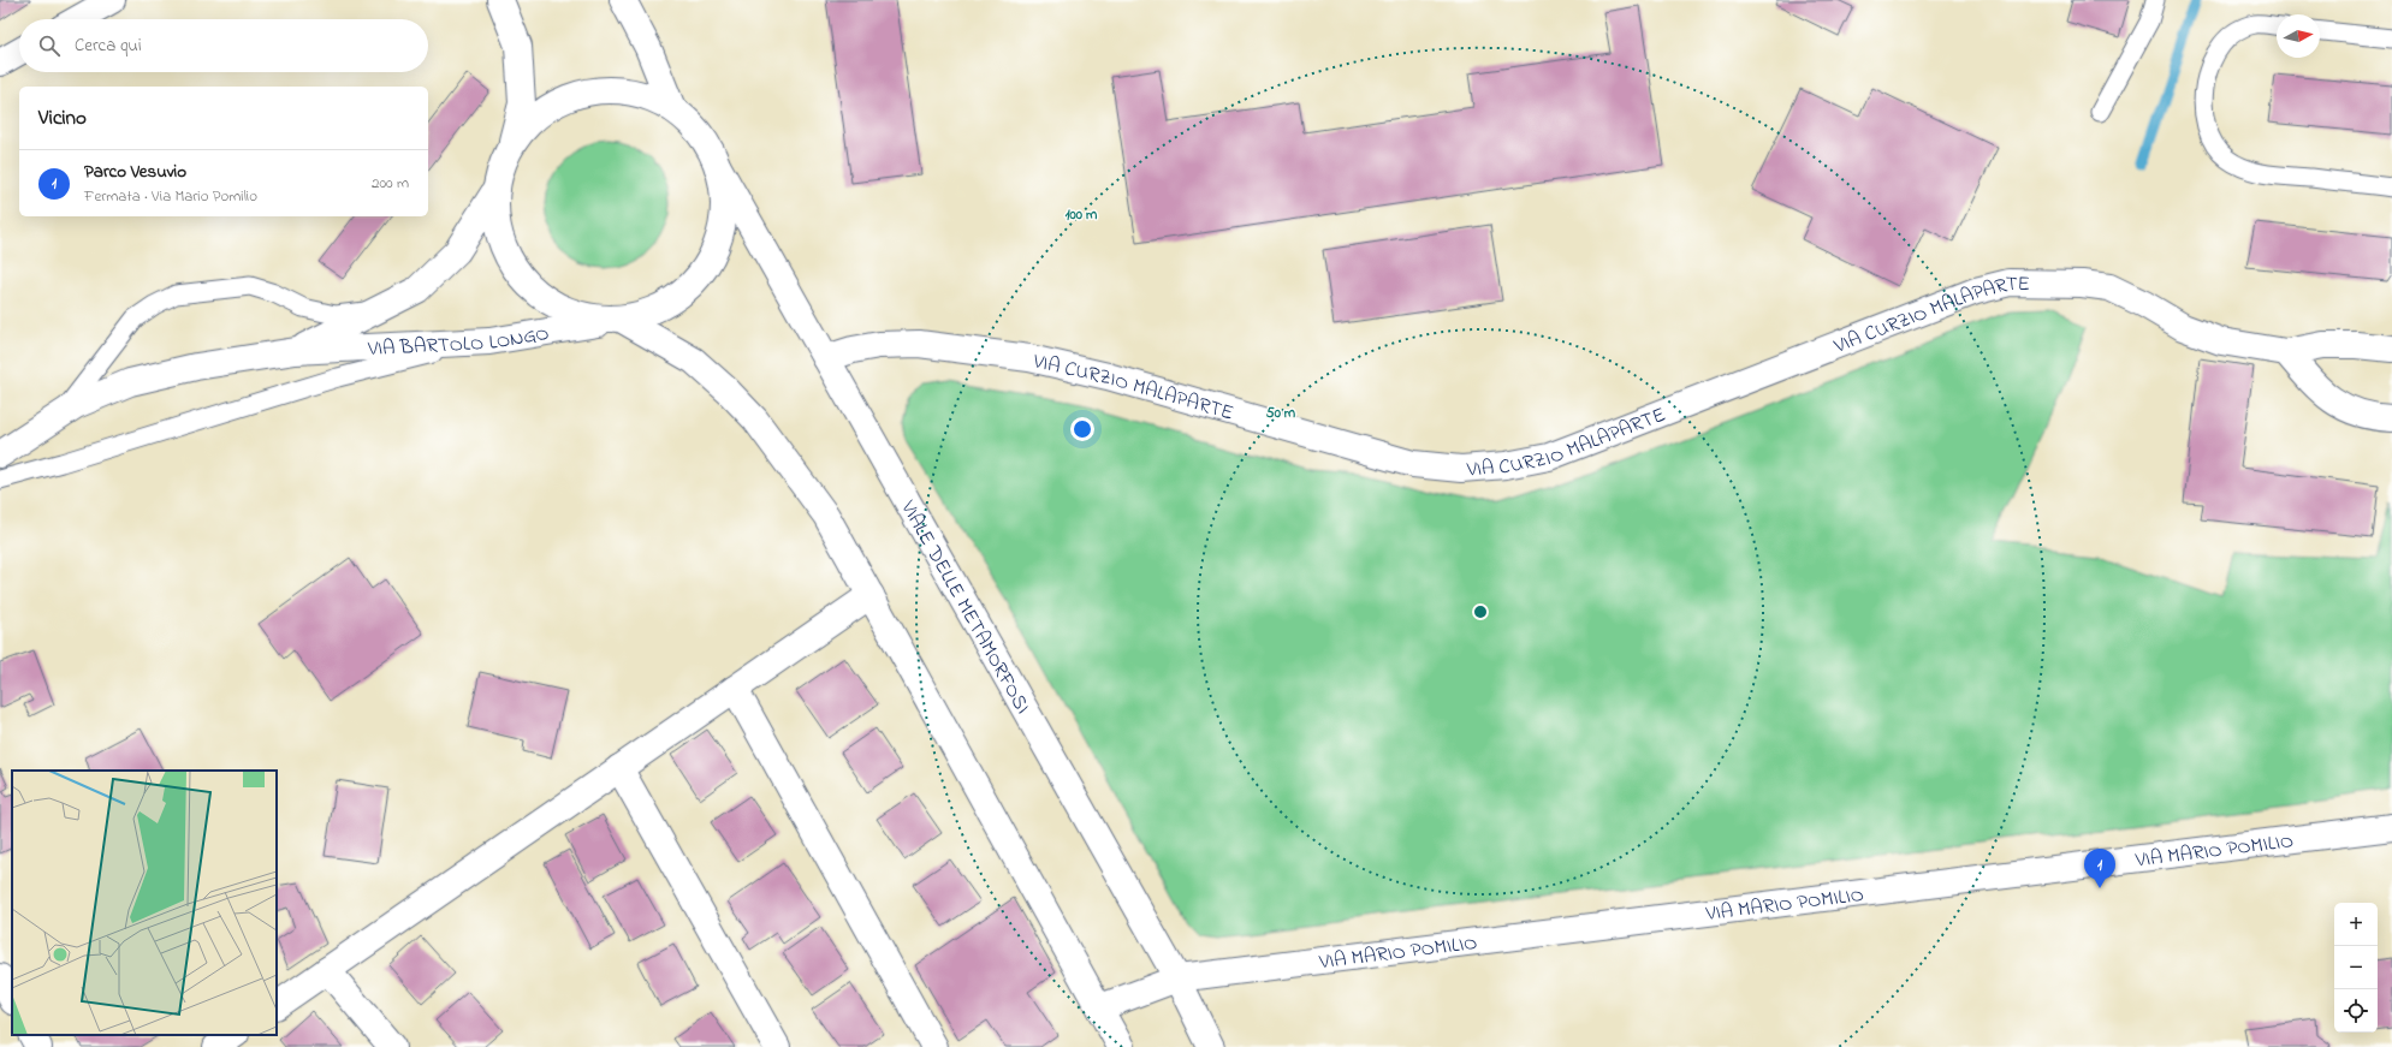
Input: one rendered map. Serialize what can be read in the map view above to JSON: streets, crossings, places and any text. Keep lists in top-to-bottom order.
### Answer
{
  "streets": {
    "street": [
      "VIA CURZIO MALAPARTE",
      "VIA BARTOLO LONGO",
      "VIALE DELLE METAMORFOSI",
      "VIA MARIO POMILIO"
    ]
  },
  "crossings": [
    ["VIA CURZIO MALAPARTE", "VIALE DELLE METAMORFOSI"],
    ["VIALE DELLE METAMORFOSI", "VIA MARIO POMILIO"]
  ],
  "north": "right",
  "page": {
    "search": "Cerca qui",
    "heading": "Vicino",
    "list": [
      {
        "mark": "1",
        "name": "Parco Vesuvio",
        "note": "Fermata · Via Mario Pomilio",
        "value": "200 m"
      }
    ],
    "pins": "1",
    "map_buttons": ["+", "−"]
  },
  "rings": ["100 m", "50 m"]
}
